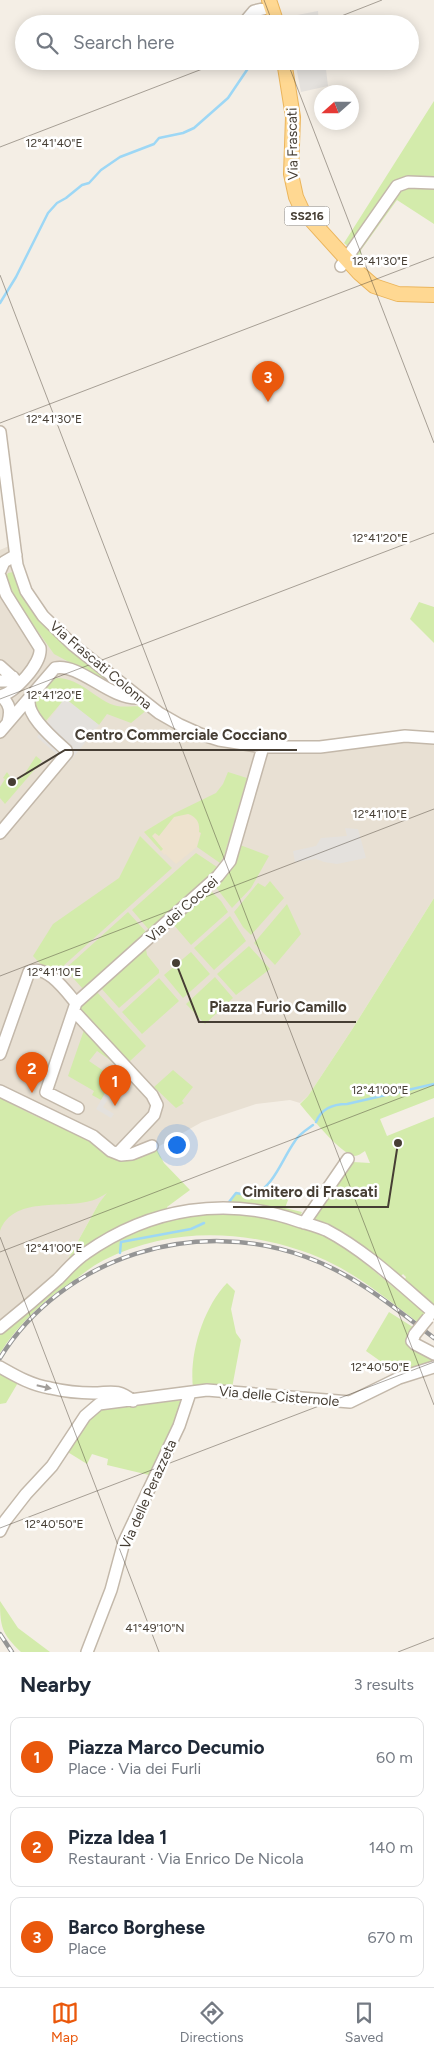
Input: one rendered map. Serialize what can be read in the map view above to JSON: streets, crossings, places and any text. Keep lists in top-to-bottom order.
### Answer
{
  "streets": {
    "main road": ["Via Frascati", "SS216"],
    "street": [
      "Via Frascati Colonna",
      "Via dei Coccei",
      "Via delle Cisternole",
      "Via delle Perazzeta"
    ]
  },
  "crossings": [
    ["Via Frascati Colonna", "Via dei Coccei"],
    ["Via delle Cisternole", "Via delle Perazzeta"]
  ],
  "places": ["Centro Commerciale Cocciano", "Piazza Furio Camillo", "Cimitero di Frascati"],
  "north": "left",
  "page": {
    "search": "Search here",
    "pins": ["3", "2", "1"],
    "heading": ["Nearby", "3 results"],
    "list": [
      {
        "mark": "1",
        "name": "Piazza Marco Decumio",
        "note": "Place · Via dei Furli",
        "value": "60 m"
      },
      {
        "mark": "2",
        "name": "Pizza Idea 1",
        "note": "Restaurant · Via Enrico De Nicola",
        "value": "140 m"
      },
      {
        "mark": "3",
        "name": "Barco Borghese",
        "note": "Place",
        "value": "670 m"
      }
    ],
    "nav": ["Map", "Directions", "Saved"]
  },
  "coordinates": [
    "12°41'40\"E",
    "12°41'30\"E",
    "12°41'20\"E",
    "12°41'10\"E",
    "12°41'00\"E",
    "12°40'50\"E",
    "41°49'10\"N"
  ]
}
